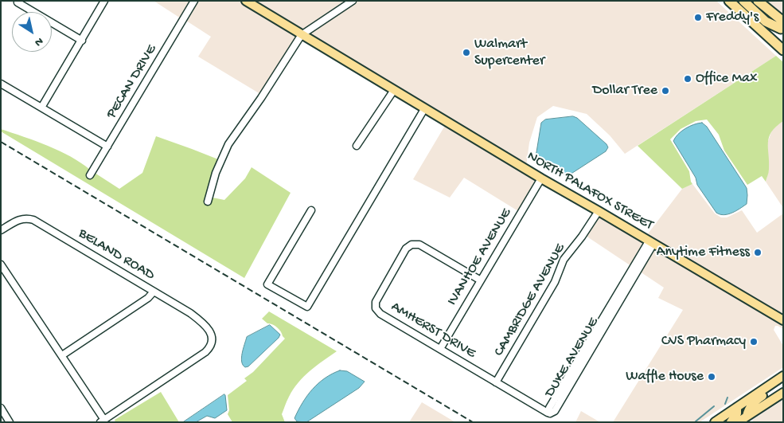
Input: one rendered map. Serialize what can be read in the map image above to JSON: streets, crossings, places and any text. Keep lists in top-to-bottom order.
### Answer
{
  "streets": {
    "main road": ["NORTH PALAFOX STREET"],
    "street": [
      "PECAN DRIVE",
      "BELAND ROAD",
      "IVANHOE AVENUE",
      "CAMBRIDGE AVENUE",
      "AMHERST DRIVE",
      "DUKE AVENUE"
    ]
  },
  "crossings": [
    ["NORTH PALAFOX STREET", "IVANHOE AVENUE"],
    ["NORTH PALAFOX STREET", "CAMBRIDGE AVENUE"],
    ["NORTH PALAFOX STREET", "DUKE AVENUE"],
    ["IVANHOE AVENUE", "AMHERST DRIVE"],
    ["CAMBRIDGE AVENUE", "AMHERST DRIVE"],
    ["AMHERST DRIVE", "DUKE AVENUE"]
  ],
  "places": [
    "Freddy's",
    "Walmart Supercenter",
    "Office Max",
    "Dollar Tree",
    "Anytime Fitness",
    "CVS Pharmacy",
    "Waffle House"
  ],
  "north": "bottom right"
}
